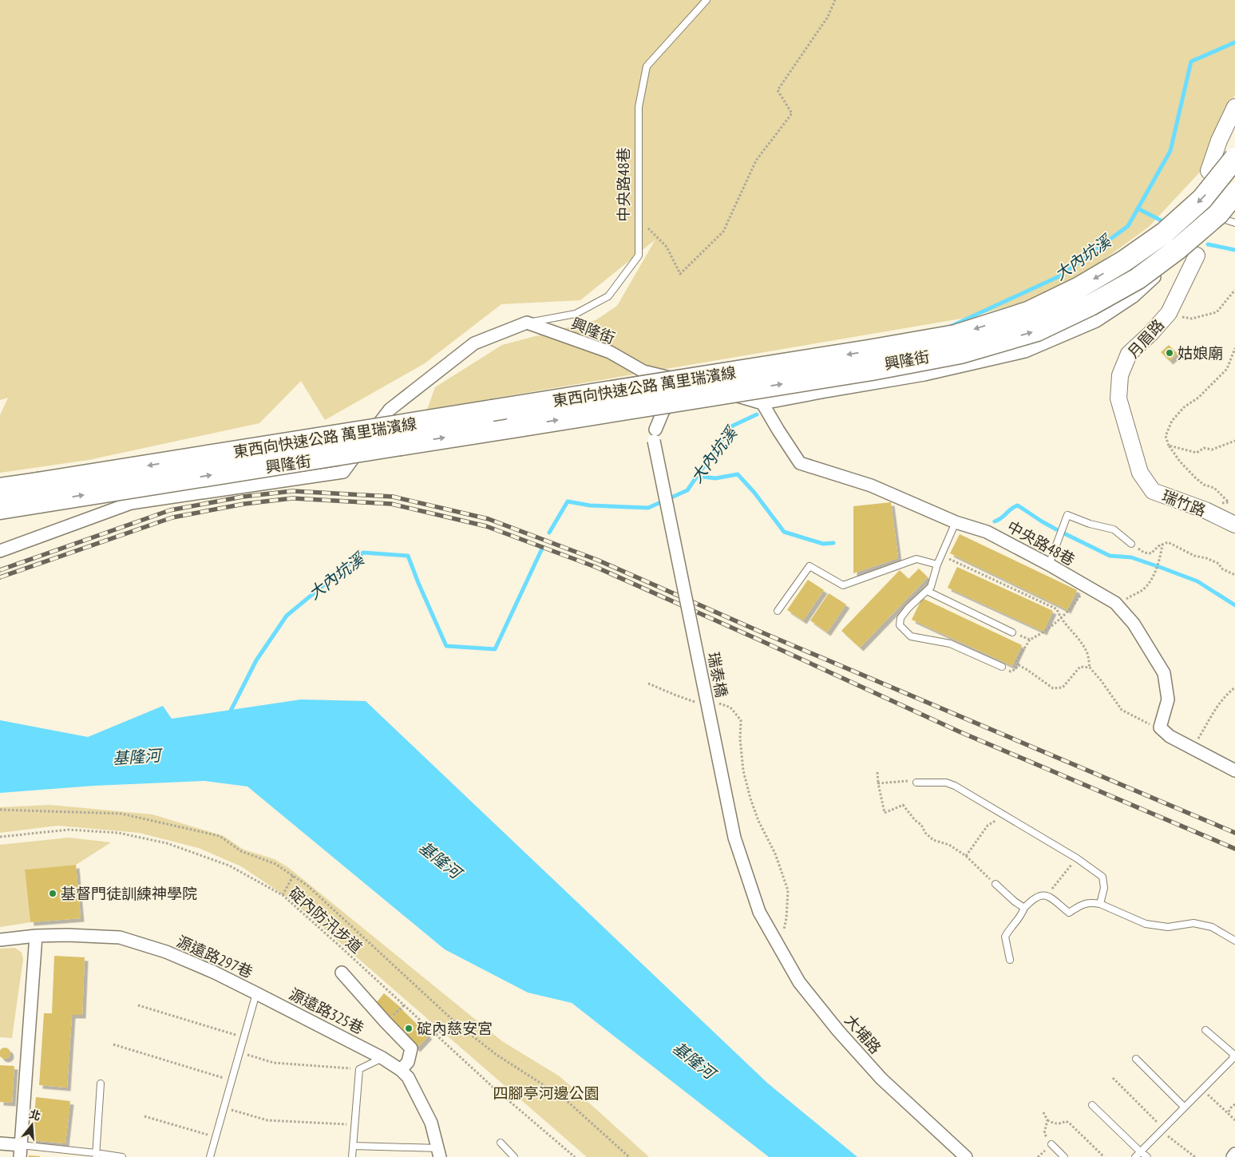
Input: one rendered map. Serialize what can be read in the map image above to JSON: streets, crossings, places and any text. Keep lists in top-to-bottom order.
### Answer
{
  "streets": {
    "highway": ["東西向快速公路 萬里瑞濱線"],
    "street": [
      "中央路48巷",
      "興隆街",
      "月眉路",
      "瑞竹路",
      "瑞泰橋",
      "源遠路297巷",
      "源遠路325巷",
      "大埔路"
    ],
    "path": ["碇內防汛步道"]
  },
  "crossings": [
    ["中央路48巷", "興隆街"],
    ["月眉路", "瑞竹路"],
    ["瑞泰橋", "大埔路"],
    ["源遠路297巷", "源遠路325巷"]
  ],
  "water": ["大內坑溪", "基隆河"],
  "parks": ["四腳亭河邊公園"],
  "places": ["姑娘廟", "基督門徒訓練神學院", "碇內慈安宮"],
  "north": "top"
}
